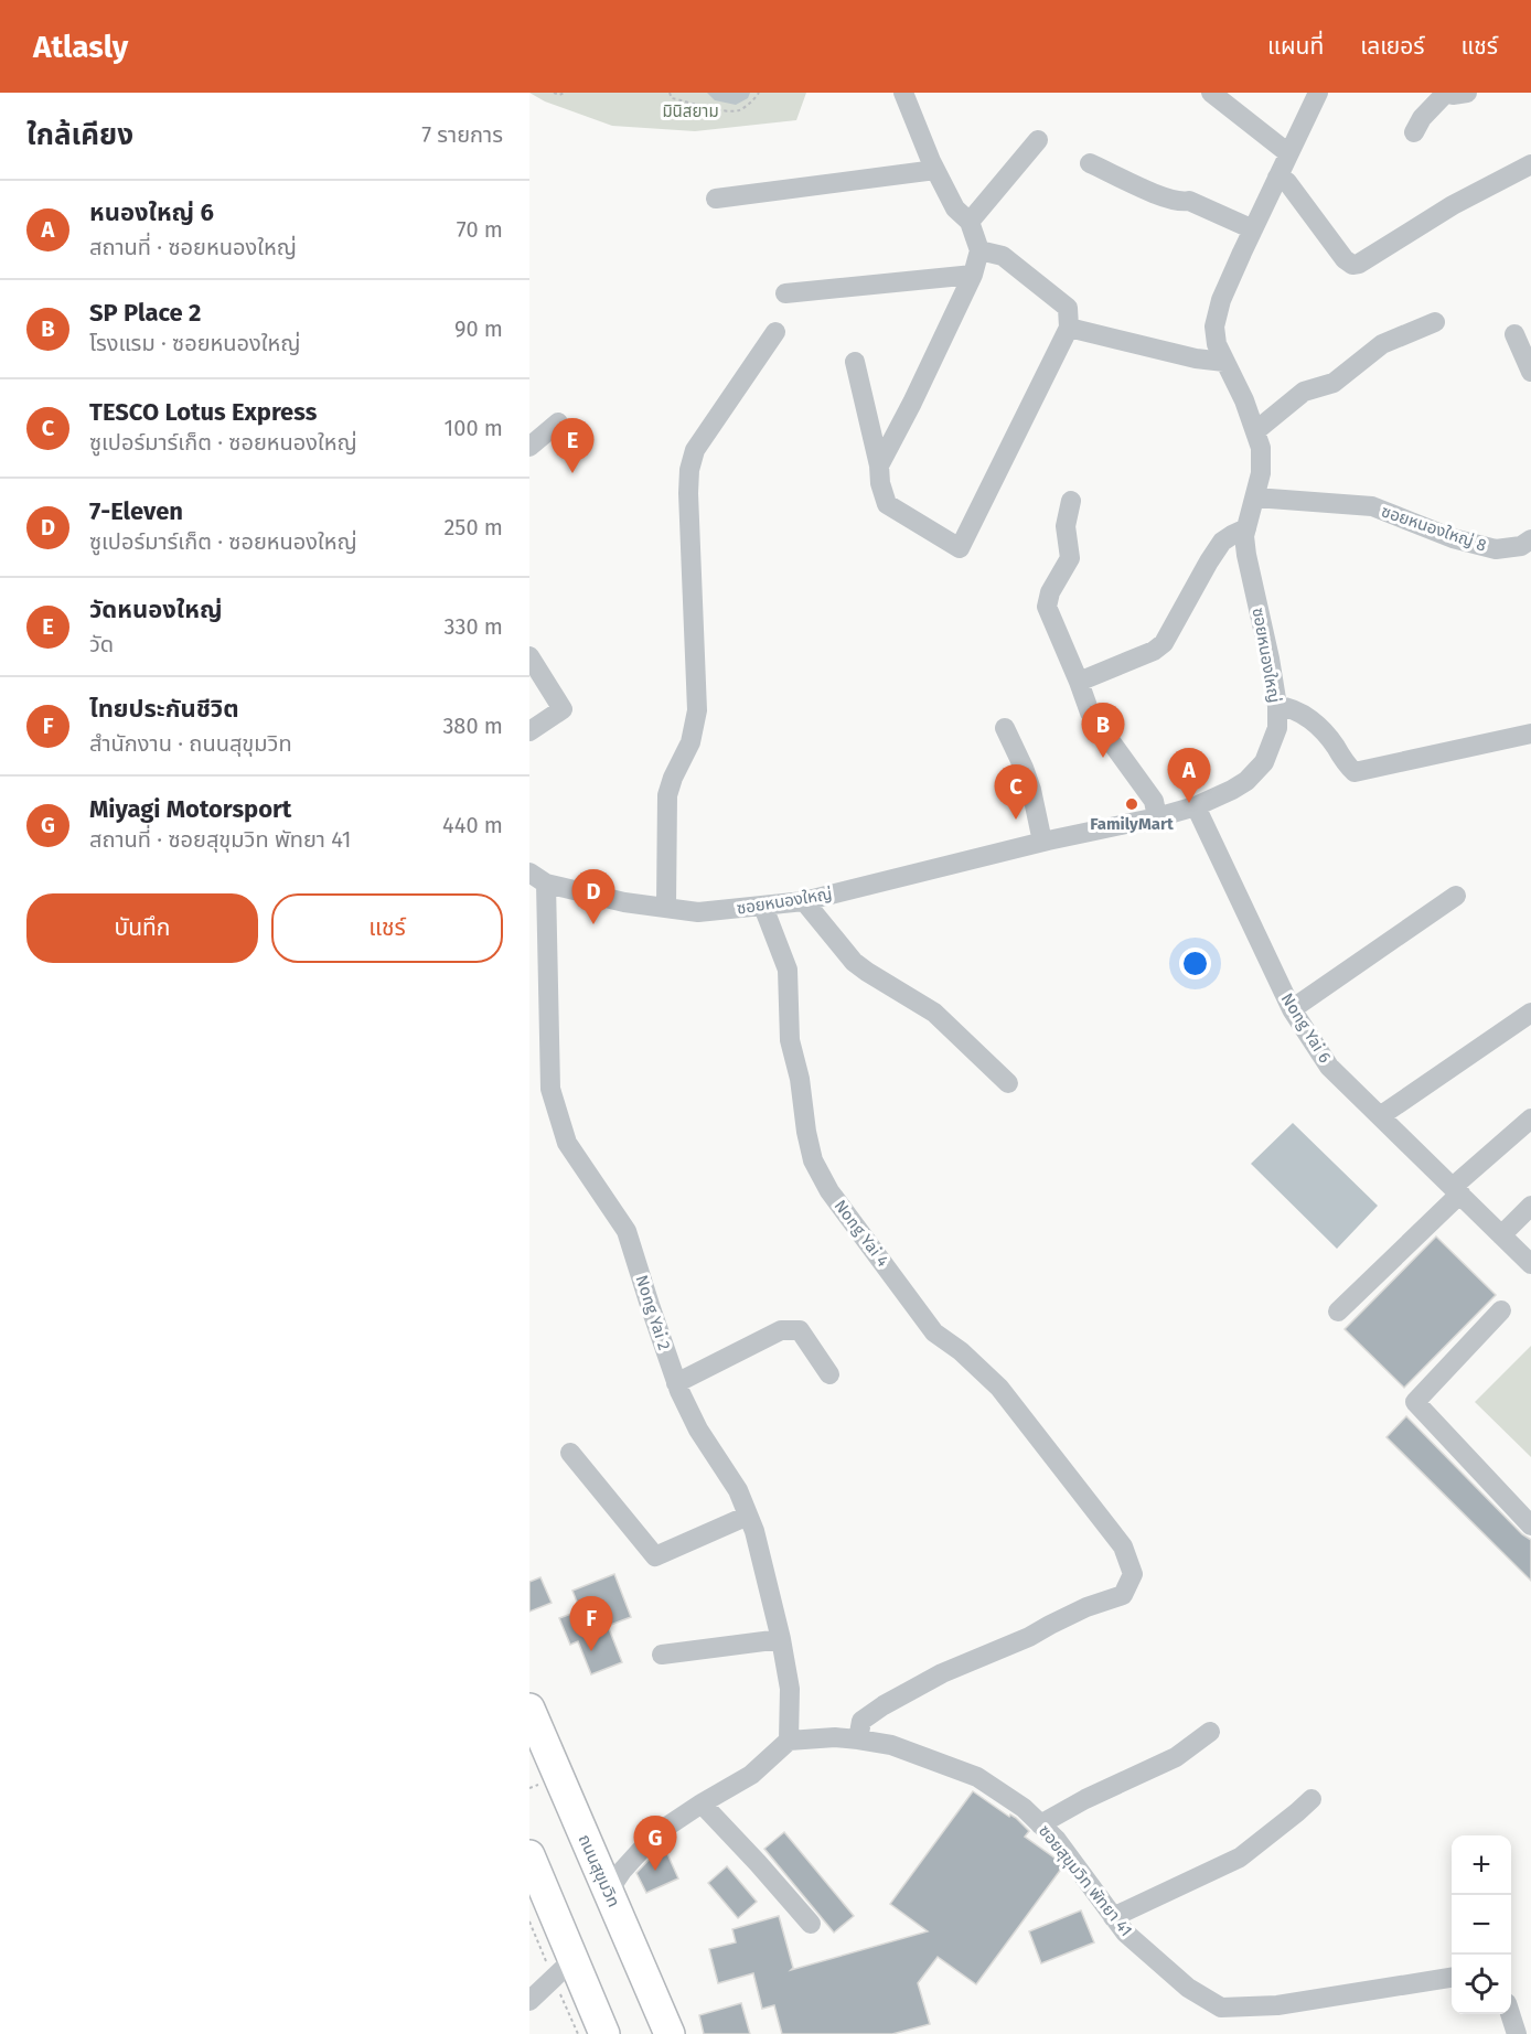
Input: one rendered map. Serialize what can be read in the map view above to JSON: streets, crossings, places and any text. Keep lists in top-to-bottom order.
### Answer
{
  "streets": {
    "highway": ["ถนนสุขุมวิท"],
    "street": [
      "ซอยหนองใหญ่ 8",
      "ซอยหนองใหญ่",
      "Nong Yai 6",
      "Nong Yai 4",
      "Nong Yai 2",
      "ซอยสุขุมวิท พัทยา 41"
    ]
  },
  "crossings": [
    ["ซอยหนองใหญ่ 8", "ซอยหนองใหญ่"],
    ["ซอยหนองใหญ่", "Nong Yai 6"],
    ["ซอยหนองใหญ่", "Nong Yai 4"],
    ["ซอยหนองใหญ่", "Nong Yai 2"],
    ["Nong Yai 4", "ซอยสุขุมวิท พัทยา 41"],
    ["Nong Yai 2", "ซอยสุขุมวิท พัทยา 41"]
  ],
  "parks": ["มินิสยาม"],
  "places": ["FamilyMart"],
  "page": {
    "header": "Atlasly",
    "nav": ["แผนที่", "เลเยอร์", "แชร์"],
    "heading": ["ใกล้เคียง", "7 รายการ"],
    "list": [
      {
        "mark": "A",
        "name": "หนองใหญ่ 6",
        "note": "สถานที่ · ซอยหนองใหญ่",
        "value": "70 m"
      },
      {
        "mark": "B",
        "name": "SP Place 2",
        "note": "โรงแรม · ซอยหนองใหญ่",
        "value": "90 m"
      },
      {
        "mark": "C",
        "name": "TESCO Lotus Express",
        "note": "ซูเปอร์มาร์เก็ต · ซอยหนองใหญ่",
        "value": "100 m"
      },
      {
        "mark": "D",
        "name": "7-Eleven",
        "note": "ซูเปอร์มาร์เก็ต · ซอยหนองใหญ่",
        "value": "250 m"
      },
      {
        "mark": "E",
        "name": "วัดหนองใหญ่",
        "note": "วัด",
        "value": "330 m"
      },
      {
        "mark": "F",
        "name": "ไทยประกันชีวิต",
        "note": "สำนักงาน · ถนนสุขุมวิท",
        "value": "380 m"
      },
      {
        "mark": "G",
        "name": "Miyagi Motorsport",
        "note": "สถานที่ · ซอยสุขุมวิท พัทยา 41",
        "value": "440 m"
      }
    ],
    "pins": [
      "E",
      "B",
      "A",
      "C",
      "D",
      "F",
      "G"
    ],
    "buttons": ["บันทึก", "แชร์"],
    "map_buttons": ["+", "−"]
  }
}
